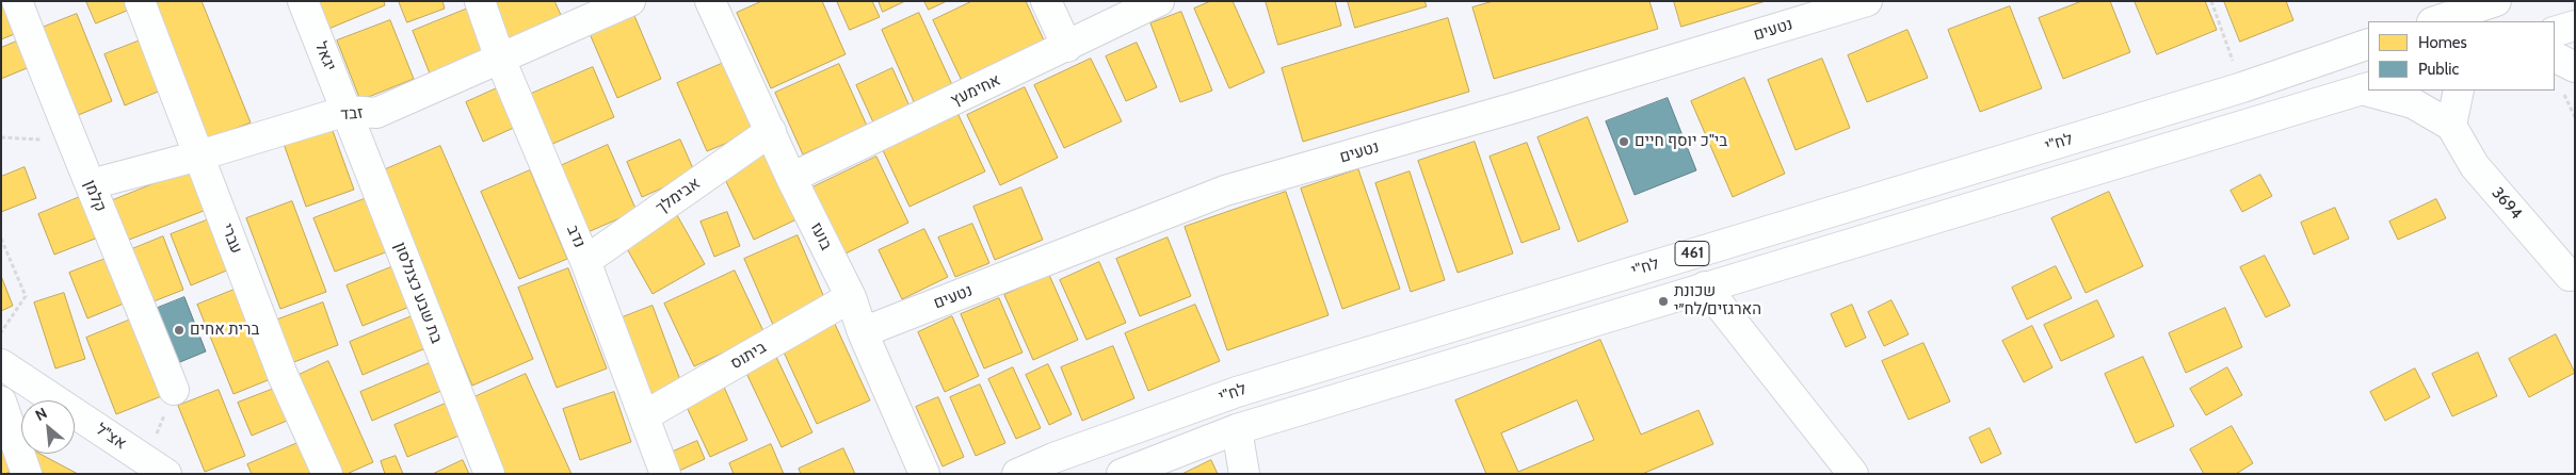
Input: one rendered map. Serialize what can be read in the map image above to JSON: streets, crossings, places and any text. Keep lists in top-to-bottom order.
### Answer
{
  "streets": {
    "street": [
      "נטעים",
      "יגאל",
      "אחימעץ",
      "זבד",
      "לח\"י",
      "קלמן",
      "אבימלך",
      "3694",
      "נדב",
      "בועז",
      "עברי",
      "461",
      "בת שבע כצנלסון",
      "ביתוס",
      "אצ\"ל"
    ]
  },
  "crossings": [
    ["נטעים", "בועז"],
    ["יגאל", "זבד"],
    ["יגאל", "בת שבע כצנלסון"],
    ["אחימעץ", "בועז"],
    ["זבד", "קלמן"],
    ["זבד", "נדב"],
    ["זבד", "עברי"],
    ["זבד", "בת שבע כצנלסון"],
    ["אבימלך", "נדב"],
    ["אבימלך", "בועז"],
    ["נדב", "ביתוס"],
    ["בועז", "ביתוס"]
  ],
  "places": ["בי\"כ יוסף חיים", "שכונת הארגזים/לח״י", "ברית אחים"],
  "legend": ["Homes", "Public"],
  "north": "top left"
}
